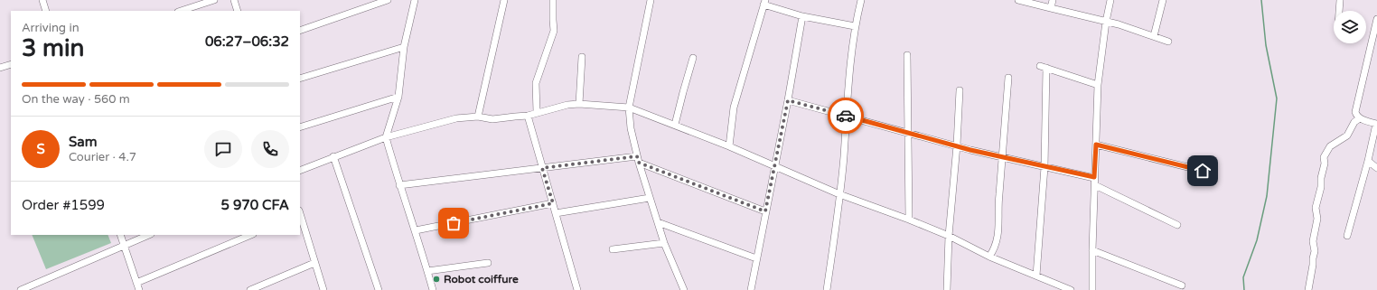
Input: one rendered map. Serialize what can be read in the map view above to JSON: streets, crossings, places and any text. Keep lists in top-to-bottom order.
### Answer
{
  "places": ["Robot coiffure"],
  "page": {
    "heading": ["3 min", "Arriving in", "06:27–06:32"],
    "panel": [
      "Sam",
      "Courier · 4.7",
      "Order #1599",
      "5 970 CFA"
    ],
    "bar": "On the way · 560 m",
    "round": "S"
  }
}
